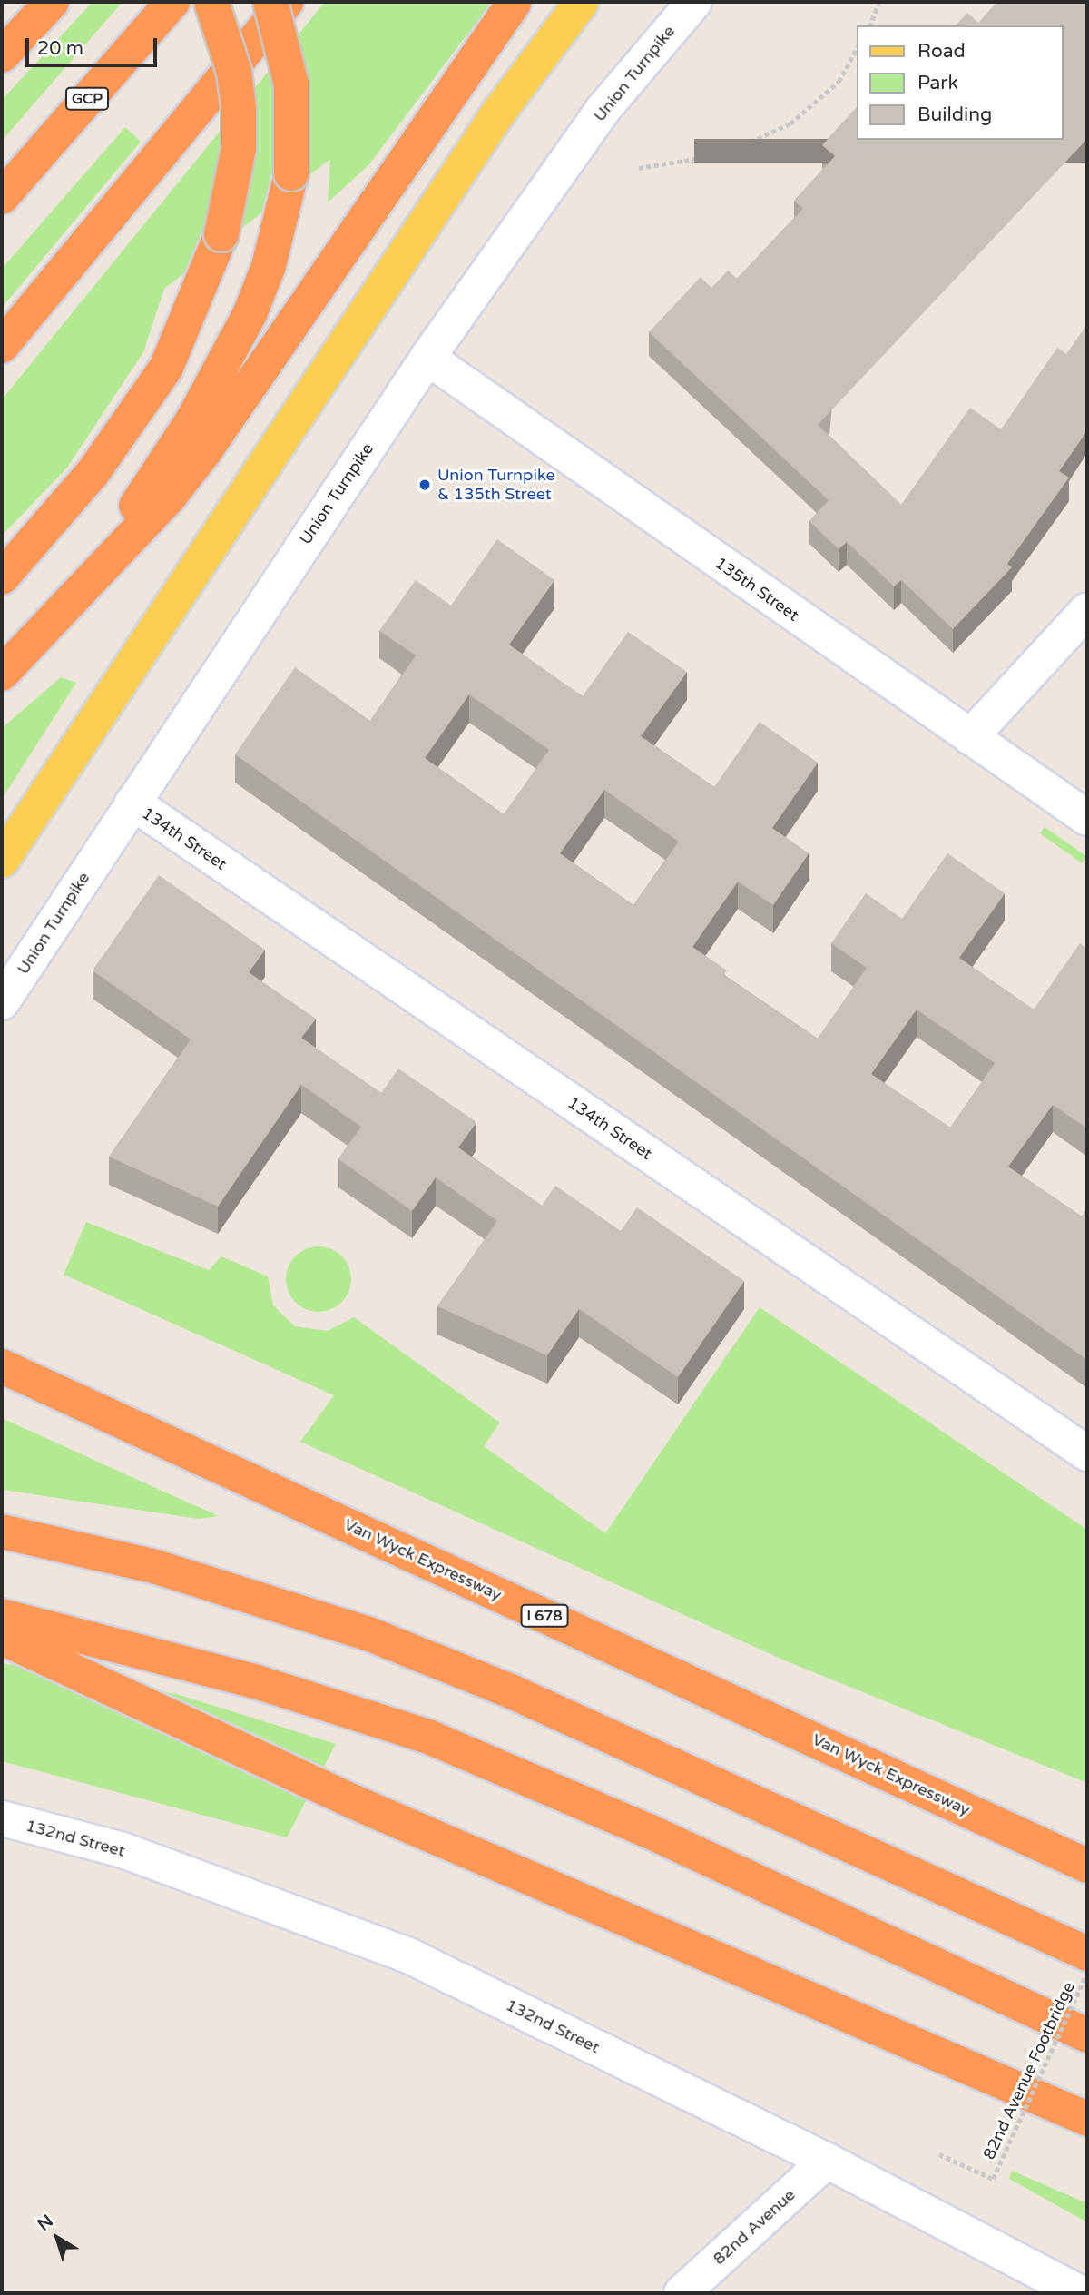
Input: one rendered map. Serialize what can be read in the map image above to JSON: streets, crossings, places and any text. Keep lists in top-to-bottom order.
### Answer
{
  "streets": {
    "highway": ["GCP", "Van Wyck Expressway", "I 678"],
    "street": [
      "Union Turnpike",
      "135th Street",
      "134th Street",
      "132nd Street",
      "82nd Avenue"
    ],
    "path": ["82nd Avenue Footbridge"]
  },
  "crossings": [
    ["Union Turnpike", "135th Street"],
    ["Union Turnpike", "134th Street"],
    ["132nd Street", "82nd Avenue"]
  ],
  "places": ["Union Turnpike & 135th Street"],
  "legend": ["Road", "Park", "Building"],
  "scale_bar": "20 m",
  "north": "top left"
}
